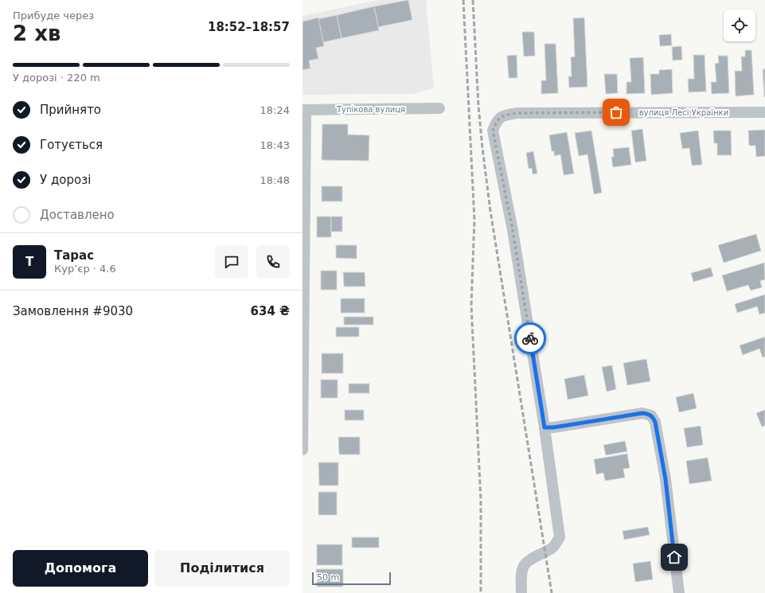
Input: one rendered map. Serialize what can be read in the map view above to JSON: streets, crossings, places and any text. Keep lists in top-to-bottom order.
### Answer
{
  "streets": {
    "street": ["Тупікова вулиця", "вулиця Лесі Українки"]
  },
  "scale_bar": "50 m",
  "page": {
    "heading": ["2 хв", "Прибуде через", "18:52–18:57"],
    "panel": [
      "Тарас",
      "Кур’єр · 4.6",
      "Замовлення #9030",
      "634 ₴"
    ],
    "bar": "У дорозі · 220 m",
    "list": [
      ["Прийнято", "18:24"],
      ["Готується", "18:43"],
      ["У дорозі", "18:48"],
      "Доставлено"
    ],
    "round": "Т",
    "buttons": ["Допомога", "Поділитися"],
    "scale": "50 m"
  }
}
